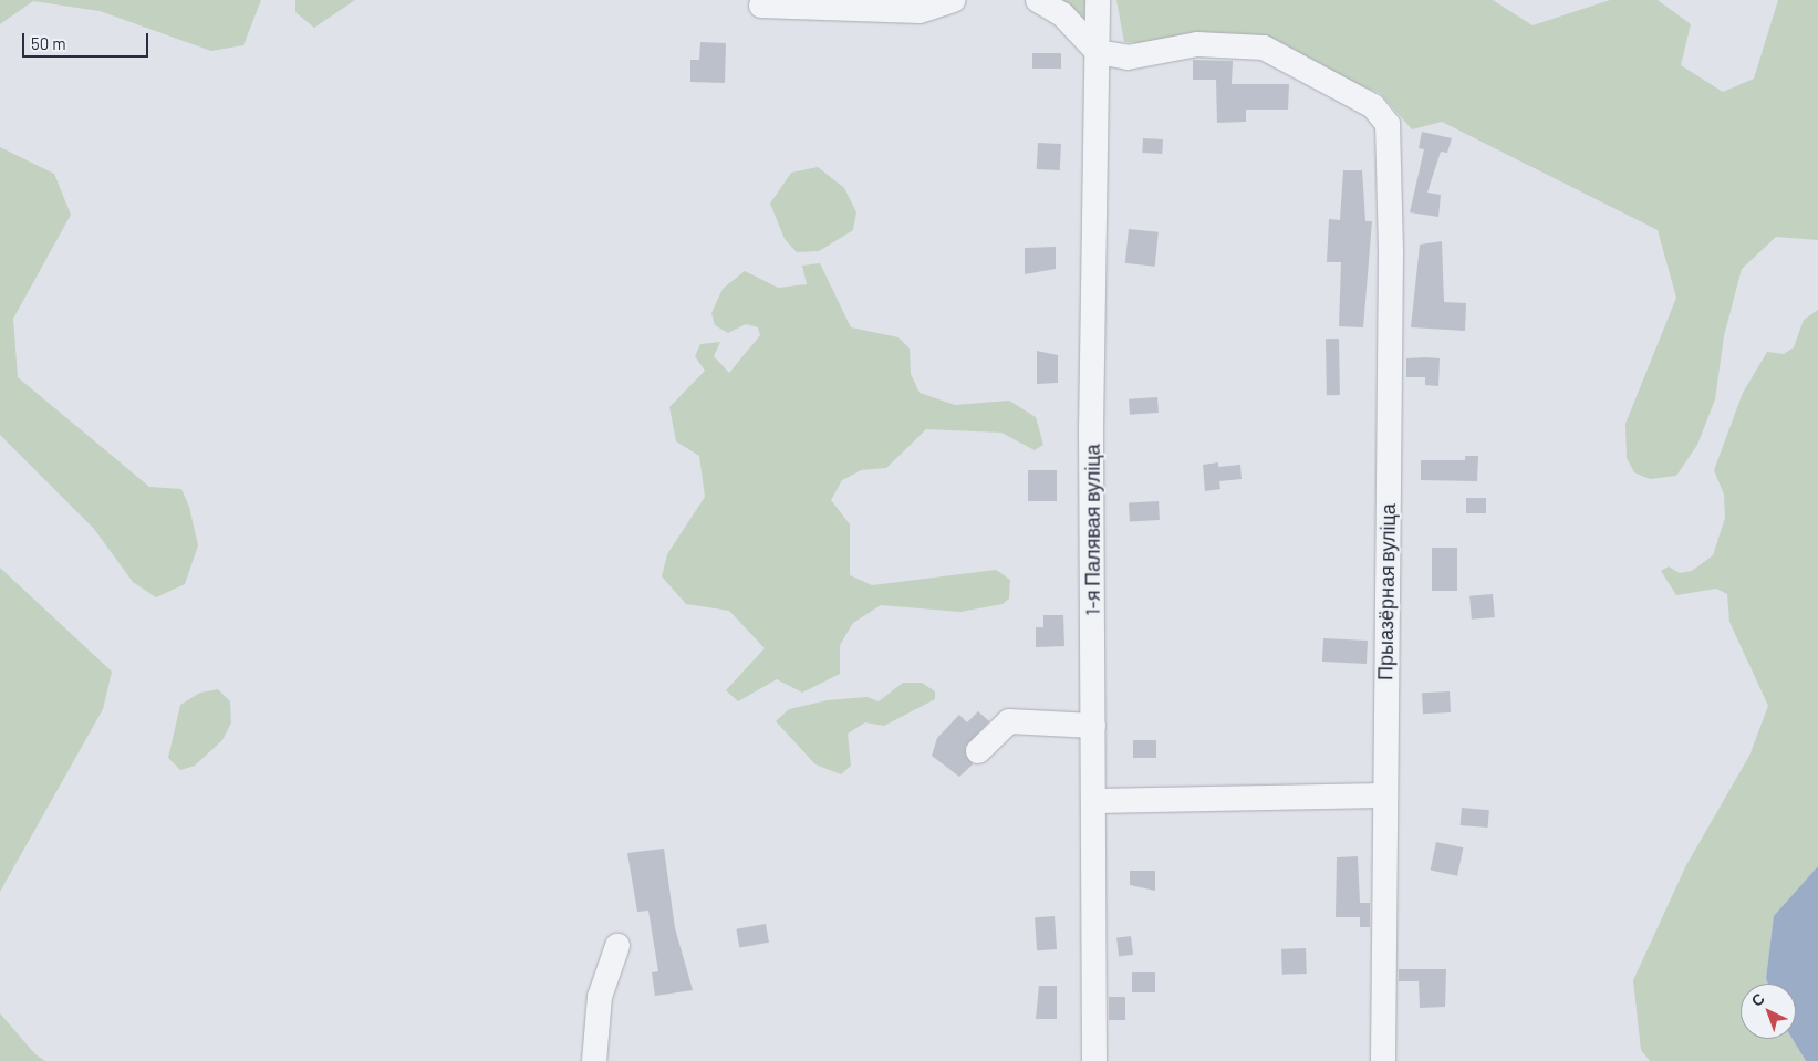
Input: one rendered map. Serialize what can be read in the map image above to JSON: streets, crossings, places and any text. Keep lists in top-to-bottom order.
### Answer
{
  "streets": {
    "street": ["1-я Палявая вуліца", "Прыазёрная вуліца"]
  },
  "crossings": [
    ["1-я Палявая вуліца", "Прыазёрная вуліца"]
  ],
  "scale_bar": "50 m",
  "north": "top left"
}
